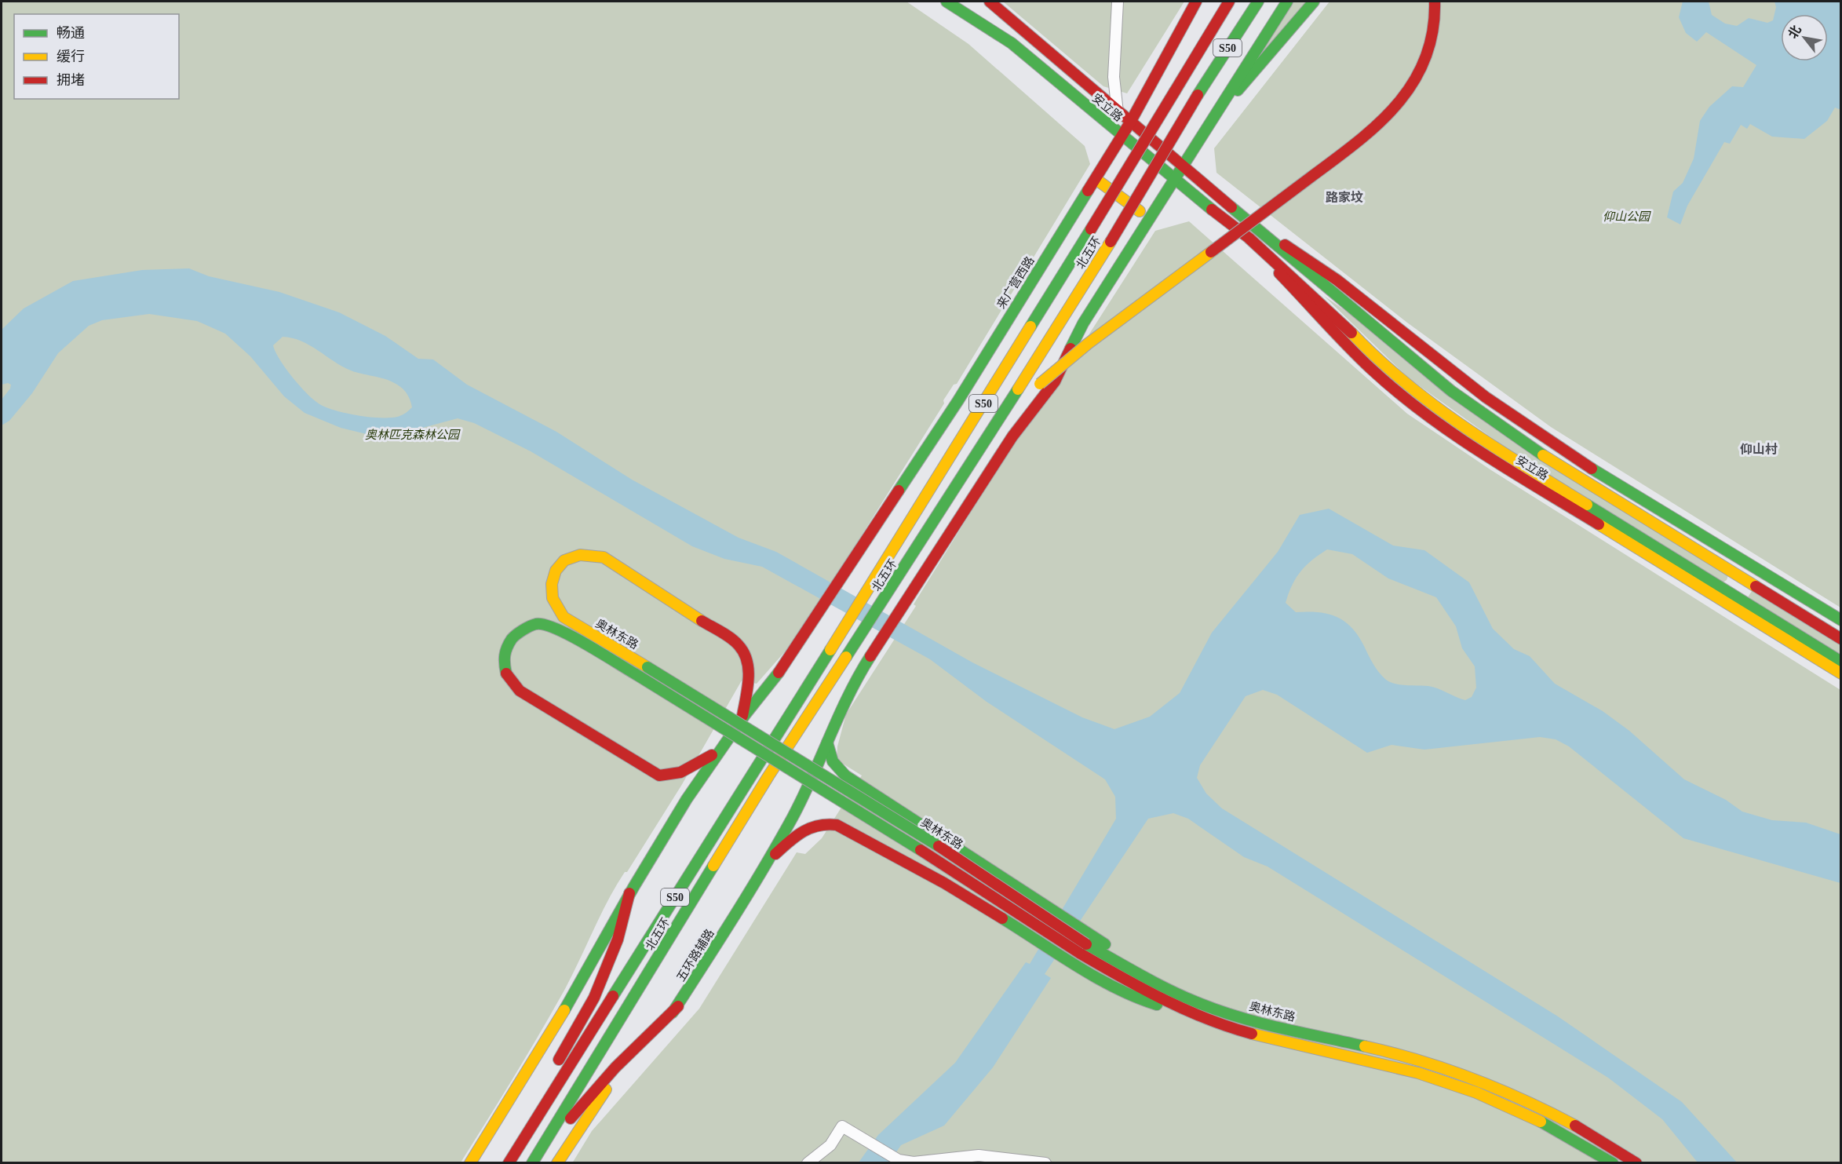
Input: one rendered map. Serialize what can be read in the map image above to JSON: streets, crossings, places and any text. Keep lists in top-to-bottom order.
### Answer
{
  "streets": {
    "main road": [
      "S50",
      "安立路",
      "北五环",
      "来广营西路",
      "奥林东路",
      "五环路辅路"
    ]
  },
  "crossings": [
    ["安立路", "来广营西路"],
    ["安立路", "五环路辅路"],
    ["来广营西路", "奥林东路"]
  ],
  "districts": ["路家坟", "仰山村"],
  "parks": ["仰山公园", "奥林匹克森林公园"],
  "legend": ["畅通", "缓行", "拥堵"],
  "north": "top left"
}
